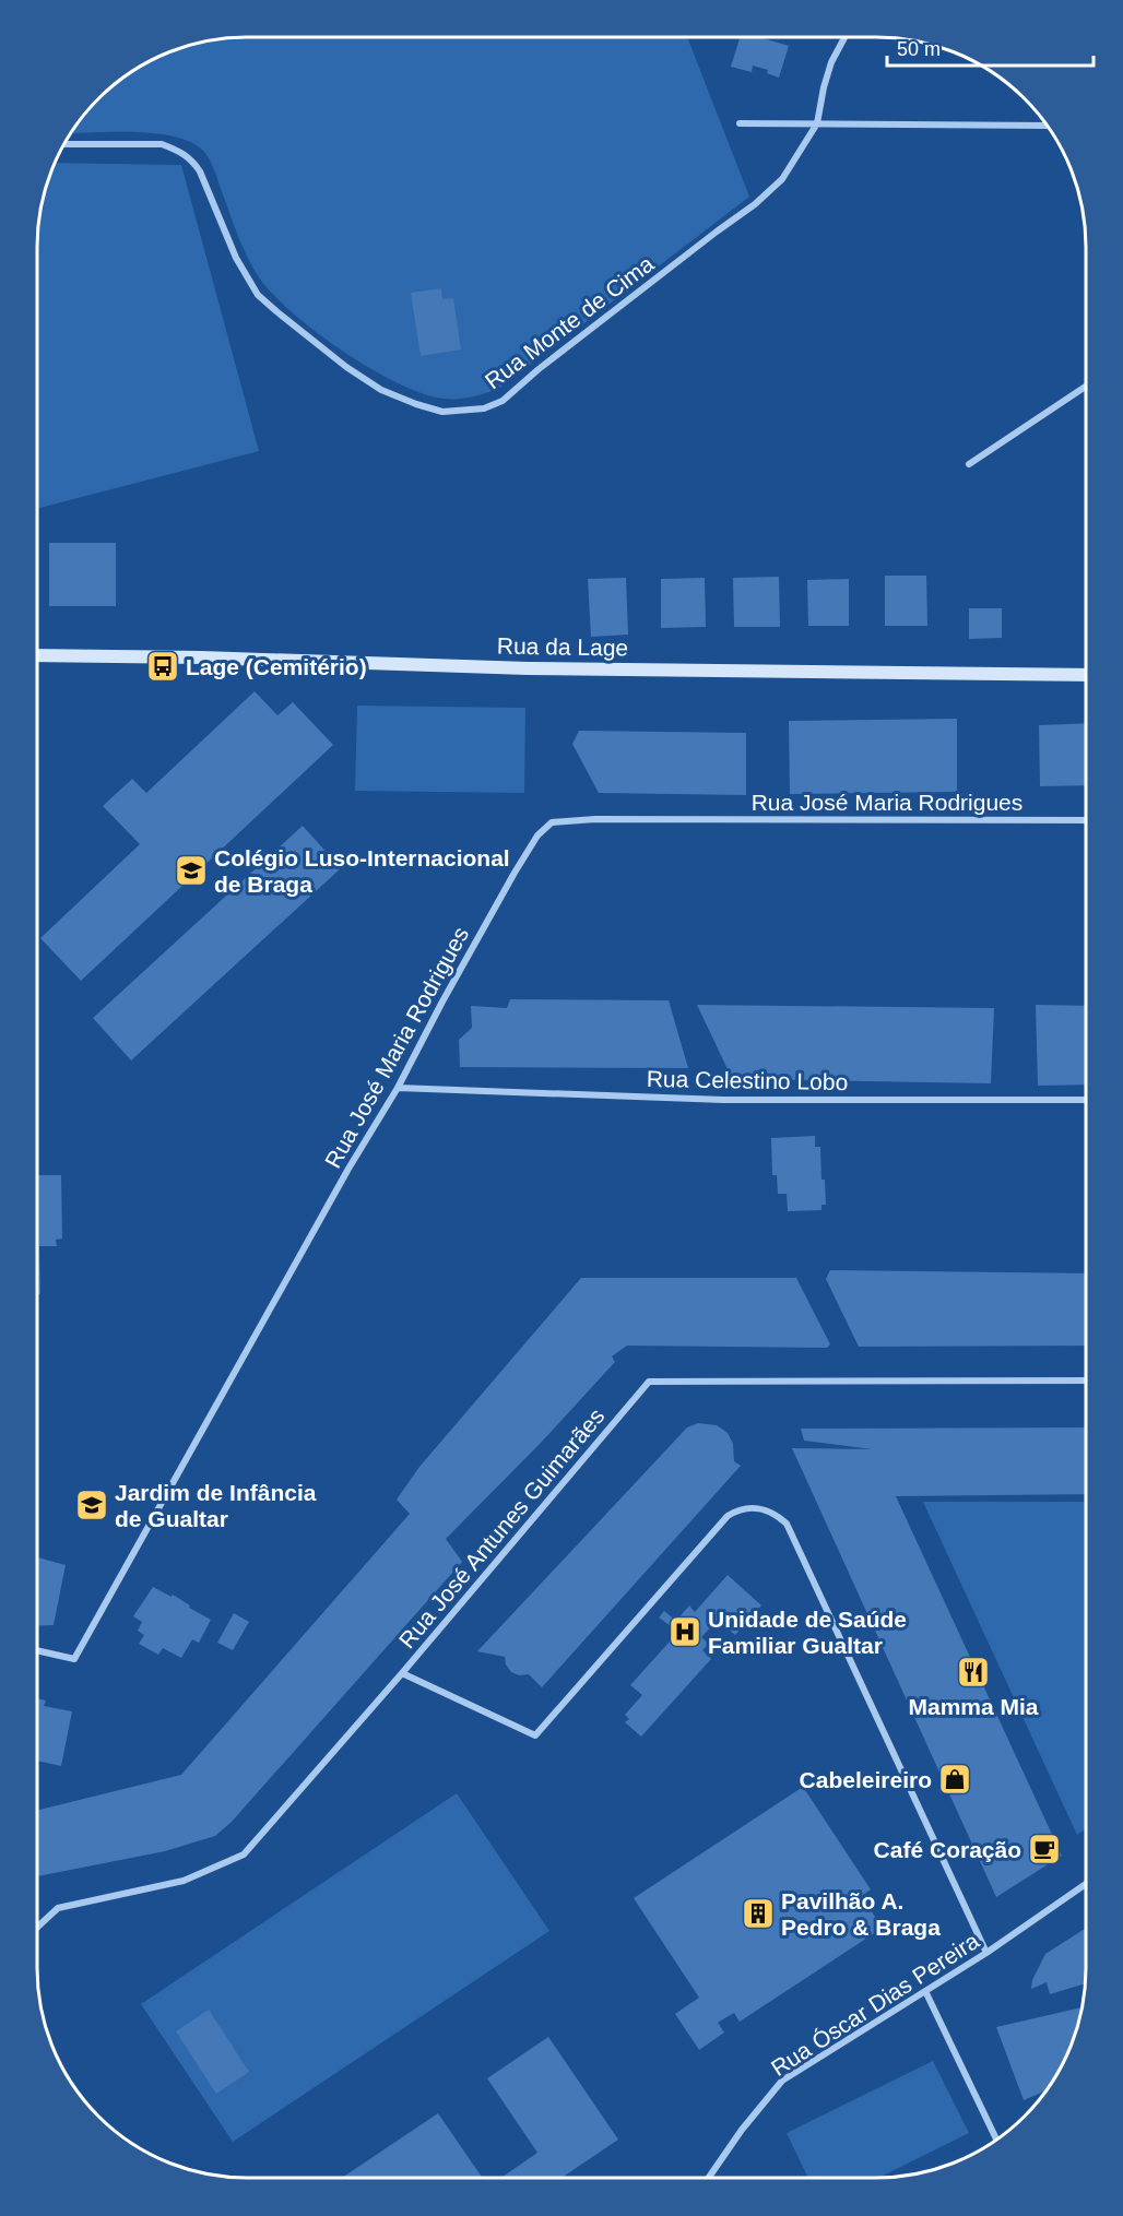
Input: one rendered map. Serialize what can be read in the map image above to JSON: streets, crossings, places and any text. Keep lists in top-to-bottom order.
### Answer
{
  "streets": {
    "street": [
      "Rua Monte de Cima",
      "Rua da Lage",
      "Rua José Maria Rodrigues",
      "Rua Celestino Lobo",
      "Rua José Antunes Guimarães",
      "Rua Óscar Dias Pereira"
    ]
  },
  "crossings": [
    ["Rua José Maria Rodrigues", "Rua Celestino Lobo"]
  ],
  "places": {
    "bus stop": ["Lage (Cemitério)"],
    "school or university": ["Colégio Luso-Internacional de Braga", "Jardim de Infância de Gualtar"],
    "hospital": ["Unidade de Saúde Familiar Gualtar"],
    "restaurant": ["Mamma Mia"],
    "shop": ["Cabeleireiro"],
    "cafe": ["Café Coração"],
    "building": ["Pavilhão A. Pedro & Braga"]
  },
  "scale_bar": "50 m"
}
